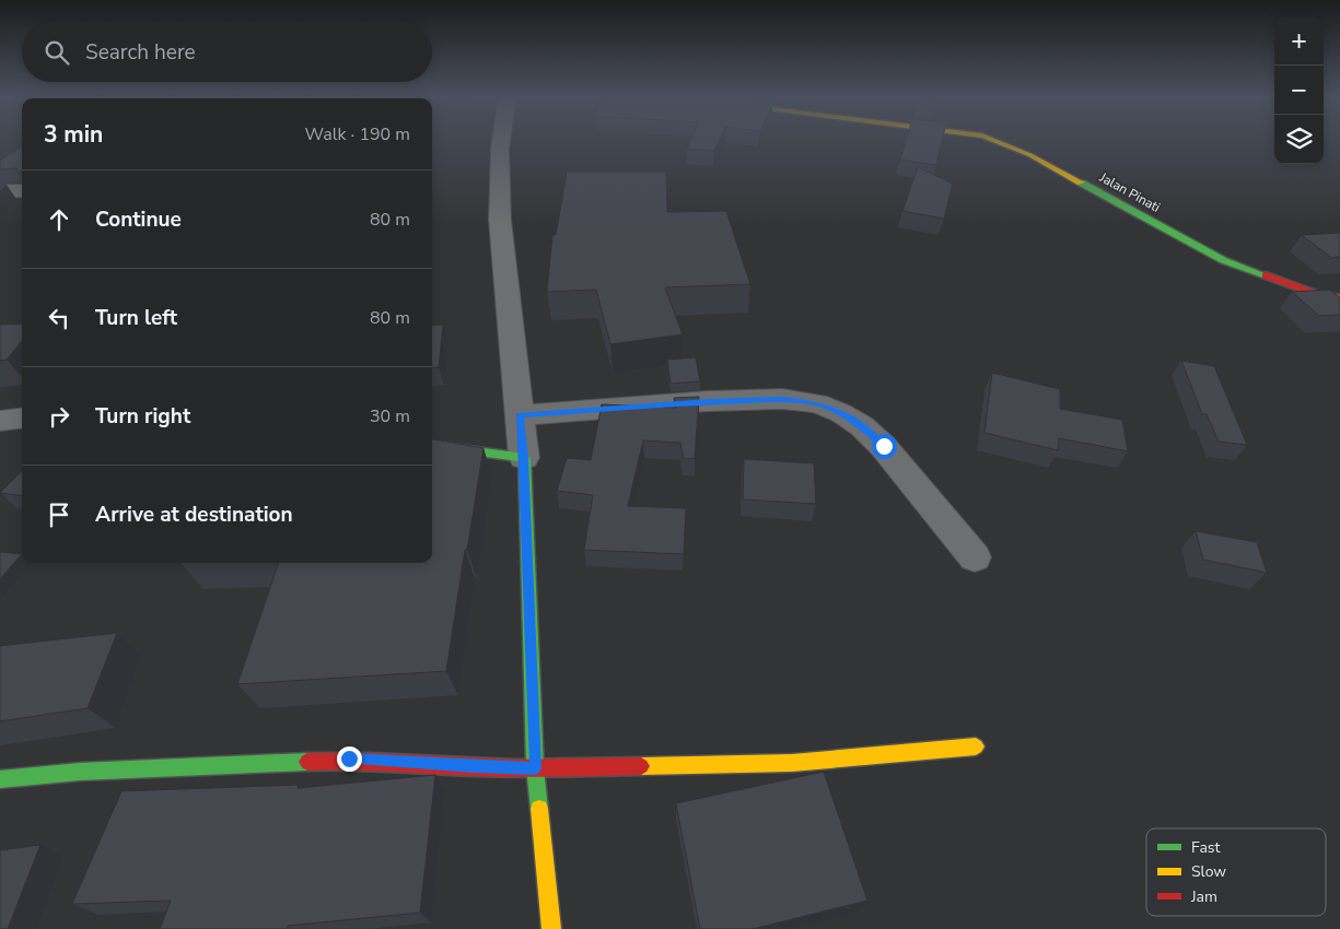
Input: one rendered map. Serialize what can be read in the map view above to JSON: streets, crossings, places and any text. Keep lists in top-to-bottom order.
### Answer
{
  "streets": {
    "street": ["Jalan Pinati"]
  },
  "legend": ["Fast", "Slow", "Jam"],
  "page": {
    "map_buttons": ["+", "−"],
    "search": "Search here",
    "heading": ["3 min", "Walk · 190 m"],
    "list": [
      ["Continue", "80 m"],
      ["Turn left", "80 m"],
      ["Turn right", "30 m"],
      "Arrive at destination"
    ]
  }
}
